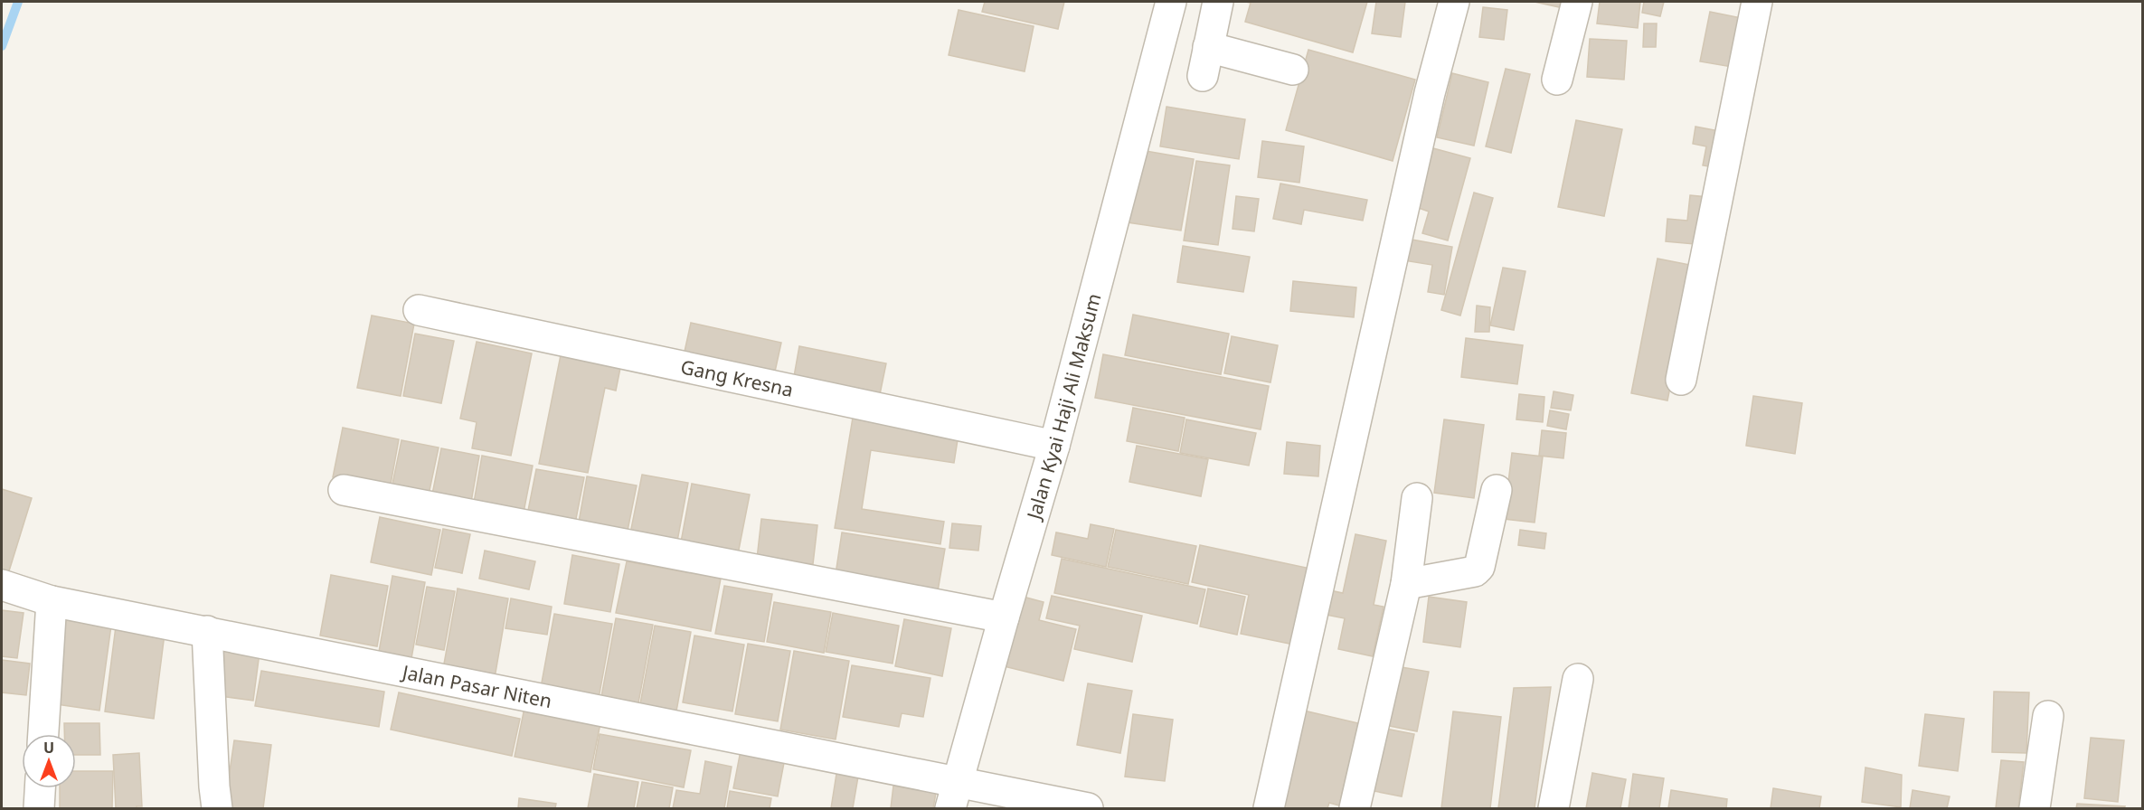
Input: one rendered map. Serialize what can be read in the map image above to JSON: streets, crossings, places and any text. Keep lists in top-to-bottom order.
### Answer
{
  "streets": {
    "street": ["Gang Kresna", "Jalan Kyai Haji Ali Maksum", "Jalan Pasar Niten"]
  },
  "crossings": [
    ["Gang Kresna", "Jalan Kyai Haji Ali Maksum"],
    ["Jalan Kyai Haji Ali Maksum", "Jalan Pasar Niten"]
  ],
  "north": "top"
}
